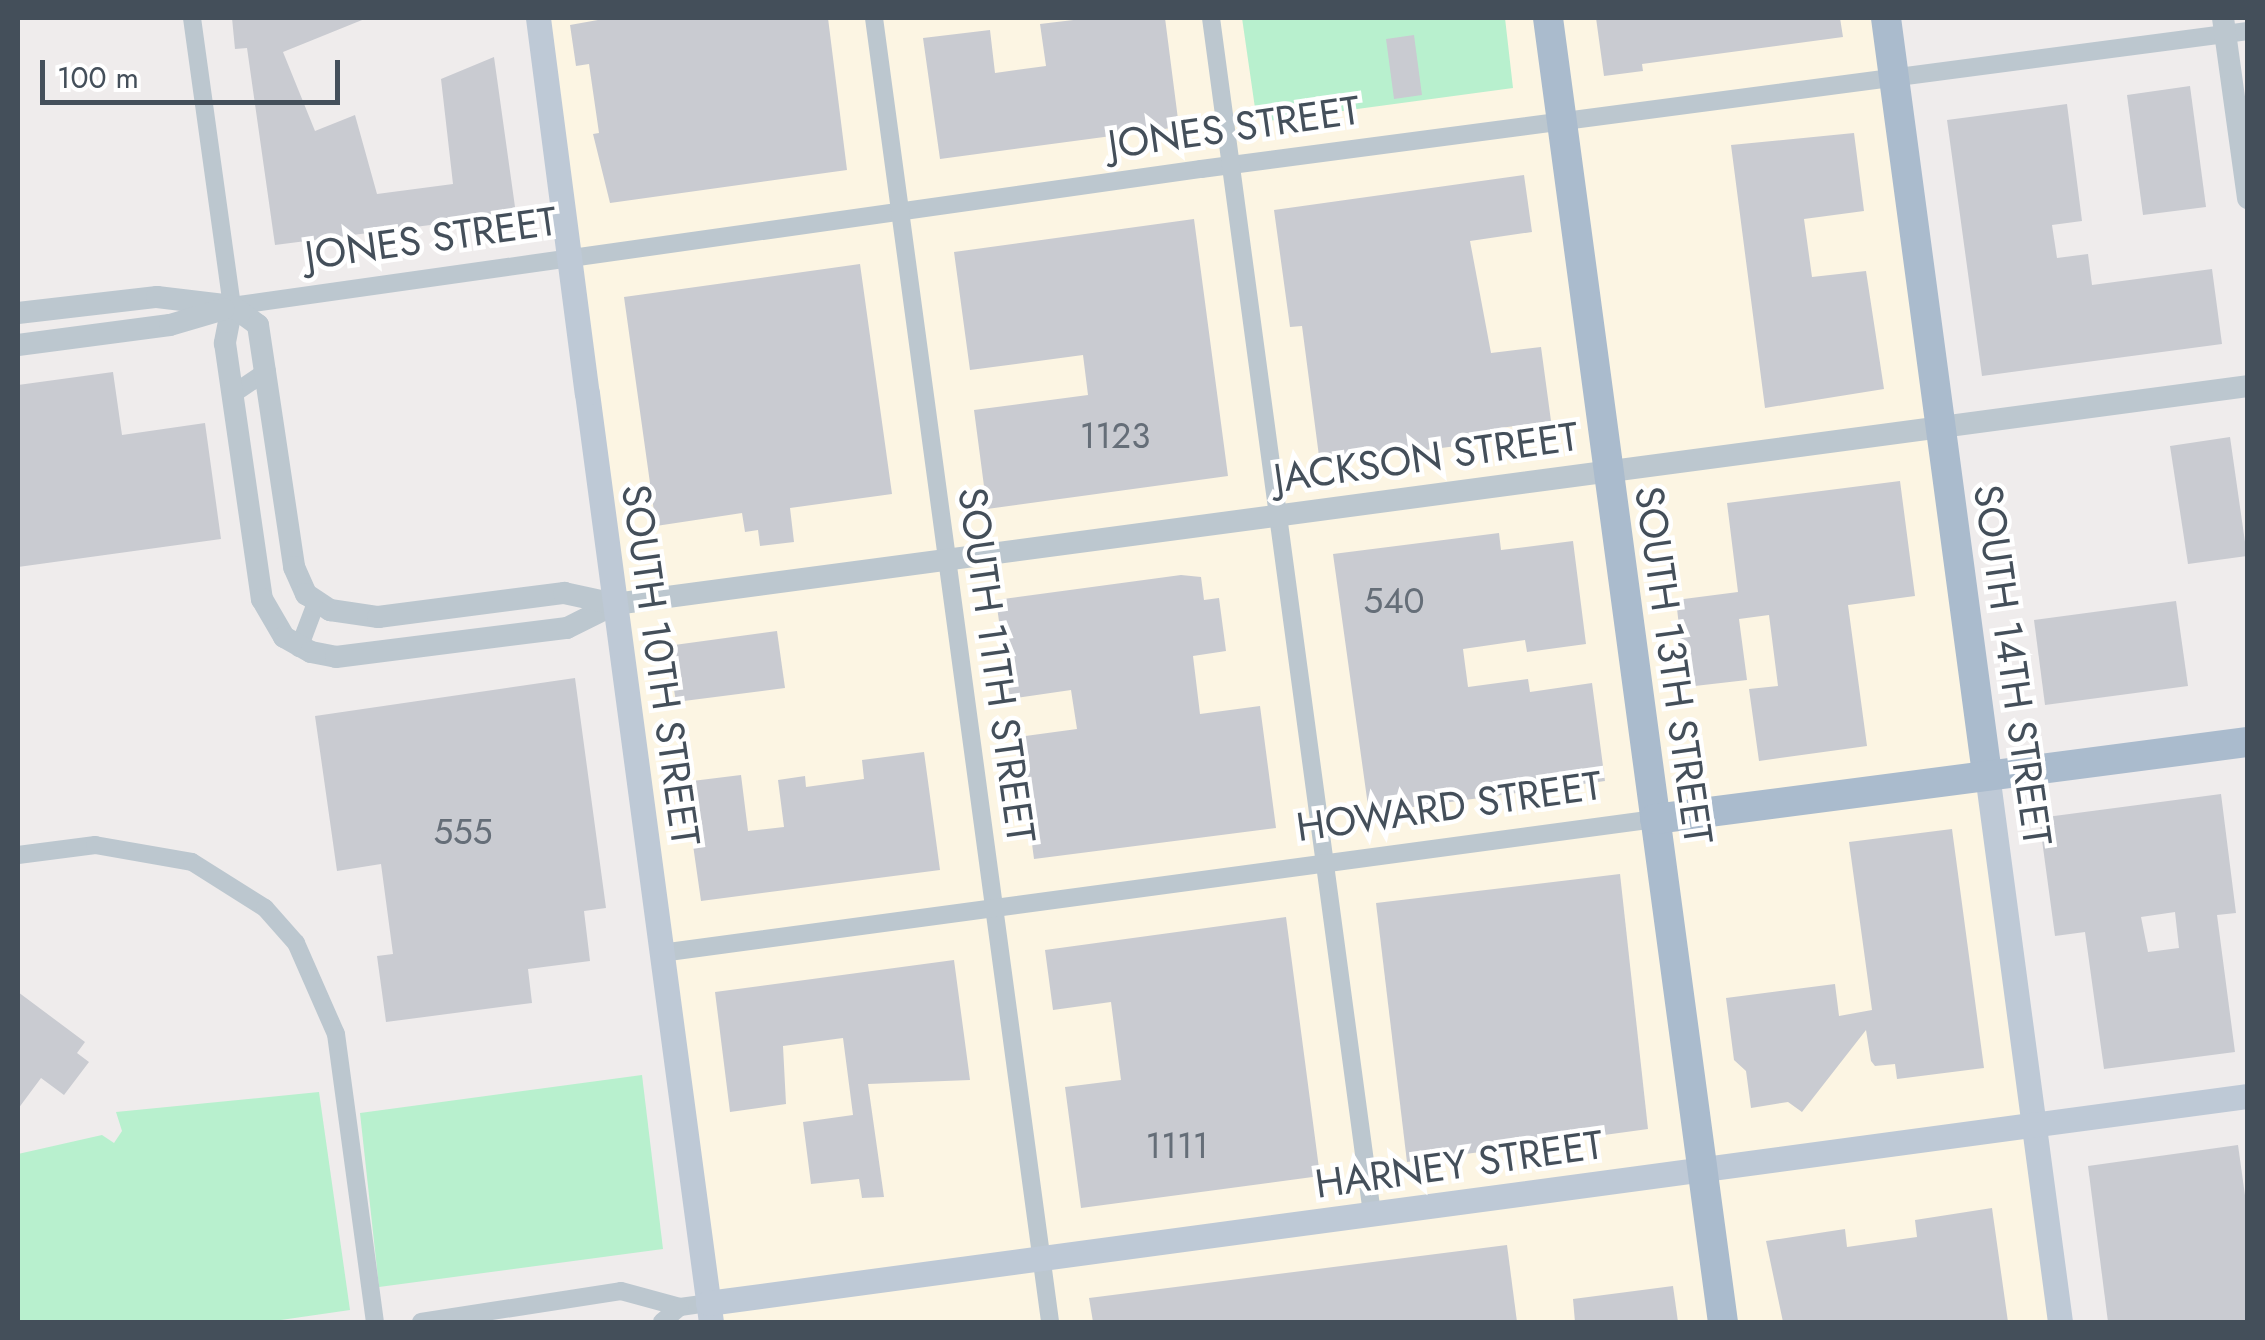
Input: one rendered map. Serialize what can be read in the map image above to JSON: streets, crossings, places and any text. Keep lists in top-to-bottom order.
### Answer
{
  "streets": {
    "main road": [
      "SOUTH 10TH STREET",
      "SOUTH 13TH STREET",
      "SOUTH 14TH STREET",
      "HOWARD STREET",
      "HARNEY STREET"
    ],
    "street": ["JONES STREET", "JACKSON STREET", "SOUTH 11TH STREET"]
  },
  "crossings": [
    ["JONES STREET", "SOUTH 11TH STREET"],
    ["JONES STREET", "SOUTH 13TH STREET"],
    ["JONES STREET", "SOUTH 14TH STREET"],
    ["JACKSON STREET", "SOUTH 10TH STREET"],
    ["JACKSON STREET", "SOUTH 11TH STREET"],
    ["JACKSON STREET", "SOUTH 13TH STREET"],
    ["JACKSON STREET", "SOUTH 14TH STREET"],
    ["SOUTH 10TH STREET", "HOWARD STREET"],
    ["SOUTH 10TH STREET", "HARNEY STREET"],
    ["SOUTH 11TH STREET", "HOWARD STREET"],
    ["SOUTH 11TH STREET", "HARNEY STREET"],
    ["SOUTH 13TH STREET", "HOWARD STREET"],
    ["SOUTH 13TH STREET", "HARNEY STREET"],
    ["SOUTH 14TH STREET", "HOWARD STREET"],
    ["SOUTH 14TH STREET", "HARNEY STREET"]
  ],
  "house_numbers": [
    "1123",
    "540",
    "555",
    "1111"
  ],
  "scale_bar": "100 m"
}
